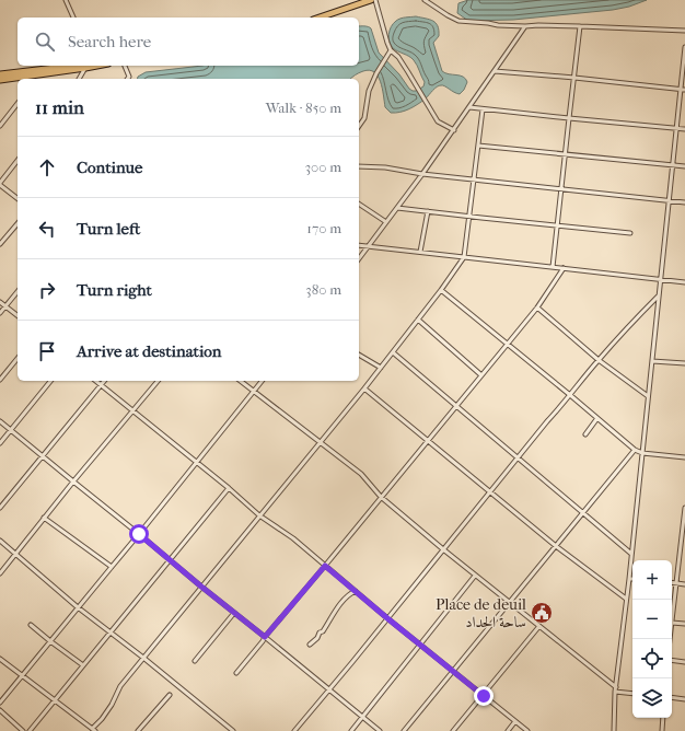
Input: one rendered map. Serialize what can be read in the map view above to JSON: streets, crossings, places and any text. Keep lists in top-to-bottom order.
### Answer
{
  "places": {
    "public building": ["Place de deuil ساحة الحداد"]
  },
  "page": {
    "search": "Search here",
    "heading": ["11 min", "Walk · 850 m"],
    "list": [
      ["Continue", "300 m"],
      ["Turn left", "170 m"],
      ["Turn right", "380 m"],
      "Arrive at destination"
    ],
    "map_buttons": ["+", "−"]
  }
}
